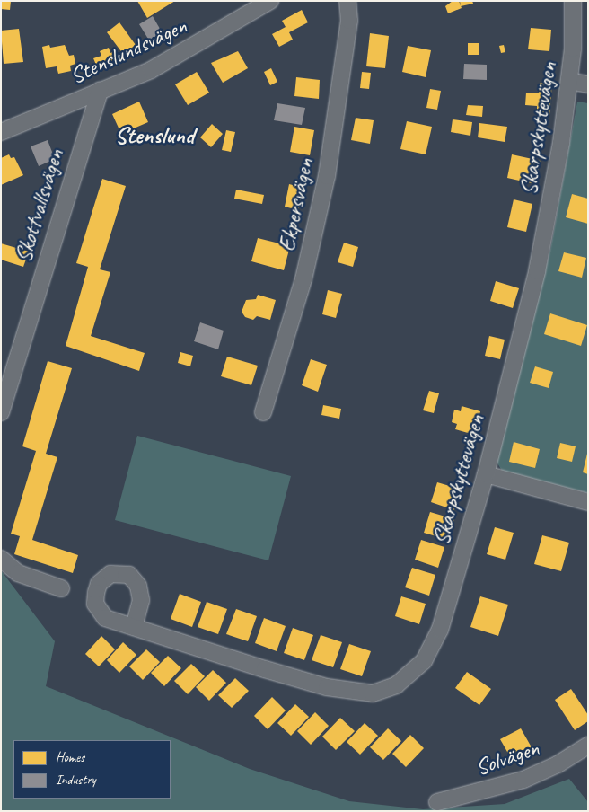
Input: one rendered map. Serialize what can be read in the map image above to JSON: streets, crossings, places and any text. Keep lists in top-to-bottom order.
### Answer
{
  "streets": {
    "street": [
      "Stenslundsvägen",
      "Skarpskyttevägen",
      "Ekpersvägen",
      "Skottvallsvägen",
      "Solvägen"
    ]
  },
  "crossings": [
    ["Stenslundsvägen", "Skottvallsvägen"]
  ],
  "districts": ["Stenslund"],
  "legend": ["Homes", "Industry"]
}
